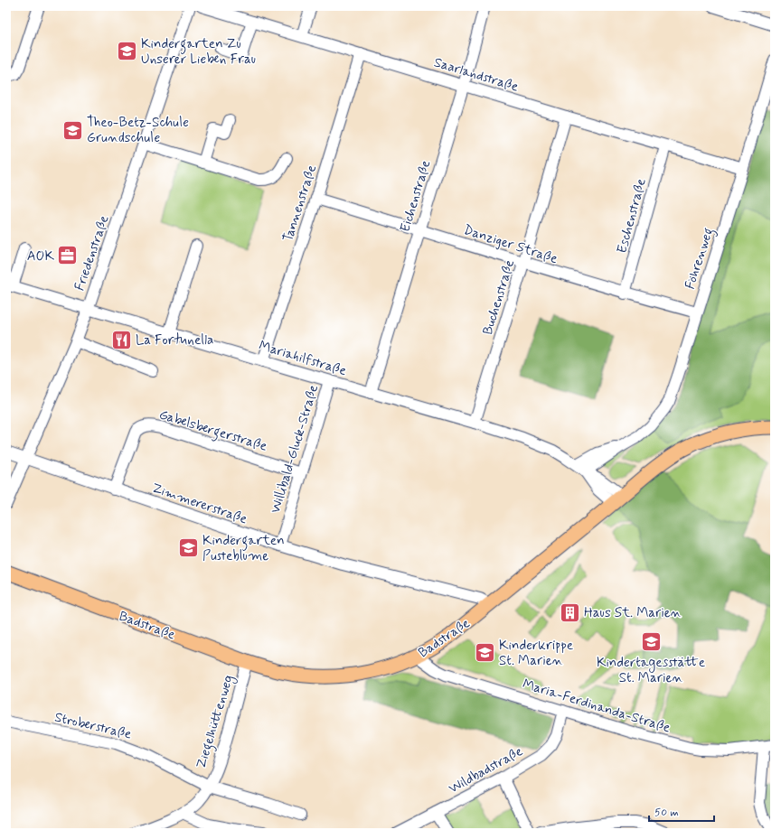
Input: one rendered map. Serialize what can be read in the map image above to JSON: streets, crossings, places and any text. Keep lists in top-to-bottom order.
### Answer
{
  "streets": {
    "main road": ["Badstraße"],
    "street": [
      "Saarlandstraße",
      "Eichenstraße",
      "Tannenstraße",
      "Eschenstraße",
      "Danziger Straße",
      "Friedenstraße",
      "Föhrenweg",
      "Buchenstraße",
      "Mariahilfstraße",
      "Gabelsbergerstraße",
      "Willibald-Gluck-Straße",
      "Zimmererstraße",
      "Maria-Ferdinanda-Straße",
      "Ziegelhüttenweg",
      "Stroberstraße",
      "Wildbadstraße"
    ]
  },
  "crossings": [
    ["Saarlandstraße", "Eichenstraße"],
    ["Saarlandstraße", "Tannenstraße"],
    ["Saarlandstraße", "Eschenstraße"],
    ["Saarlandstraße", "Föhrenweg"],
    ["Saarlandstraße", "Buchenstraße"],
    ["Eichenstraße", "Danziger Straße"],
    ["Eichenstraße", "Mariahilfstraße"],
    ["Tannenstraße", "Danziger Straße"],
    ["Tannenstraße", "Mariahilfstraße"],
    ["Eschenstraße", "Danziger Straße"],
    ["Danziger Straße", "Föhrenweg"],
    ["Danziger Straße", "Buchenstraße"],
    ["Friedenstraße", "Mariahilfstraße"],
    ["Friedenstraße", "Zimmererstraße"],
    ["Föhrenweg", "Mariahilfstraße"],
    ["Buchenstraße", "Mariahilfstraße"],
    ["Mariahilfstraße", "Willibald-Gluck-Straße"],
    ["Mariahilfstraße", "Badstraße"],
    ["Gabelsbergerstraße", "Willibald-Gluck-Straße"],
    ["Gabelsbergerstraße", "Zimmererstraße"],
    ["Willibald-Gluck-Straße", "Zimmererstraße"],
    ["Zimmererstraße", "Badstraße"],
    ["Badstraße", "Maria-Ferdinanda-Straße"],
    ["Badstraße", "Ziegelhüttenweg"],
    ["Maria-Ferdinanda-Straße", "Wildbadstraße"],
    ["Ziegelhüttenweg", "Stroberstraße"]
  ],
  "places": {
    "school or university": [
      "Kindergarten Zu Unserer Lieben Frau",
      "Theo-Betz-Schule Grundschule",
      "Kindergarten Pusteblume",
      "Kindertagesstätte St. Marien",
      "Kinderkrippe St. Marien"
    ],
    "office": ["AOK"],
    "restaurant": ["La Fortunella"],
    "building": ["Haus St. Marien"]
  },
  "scale_bar": "50 m"
}
